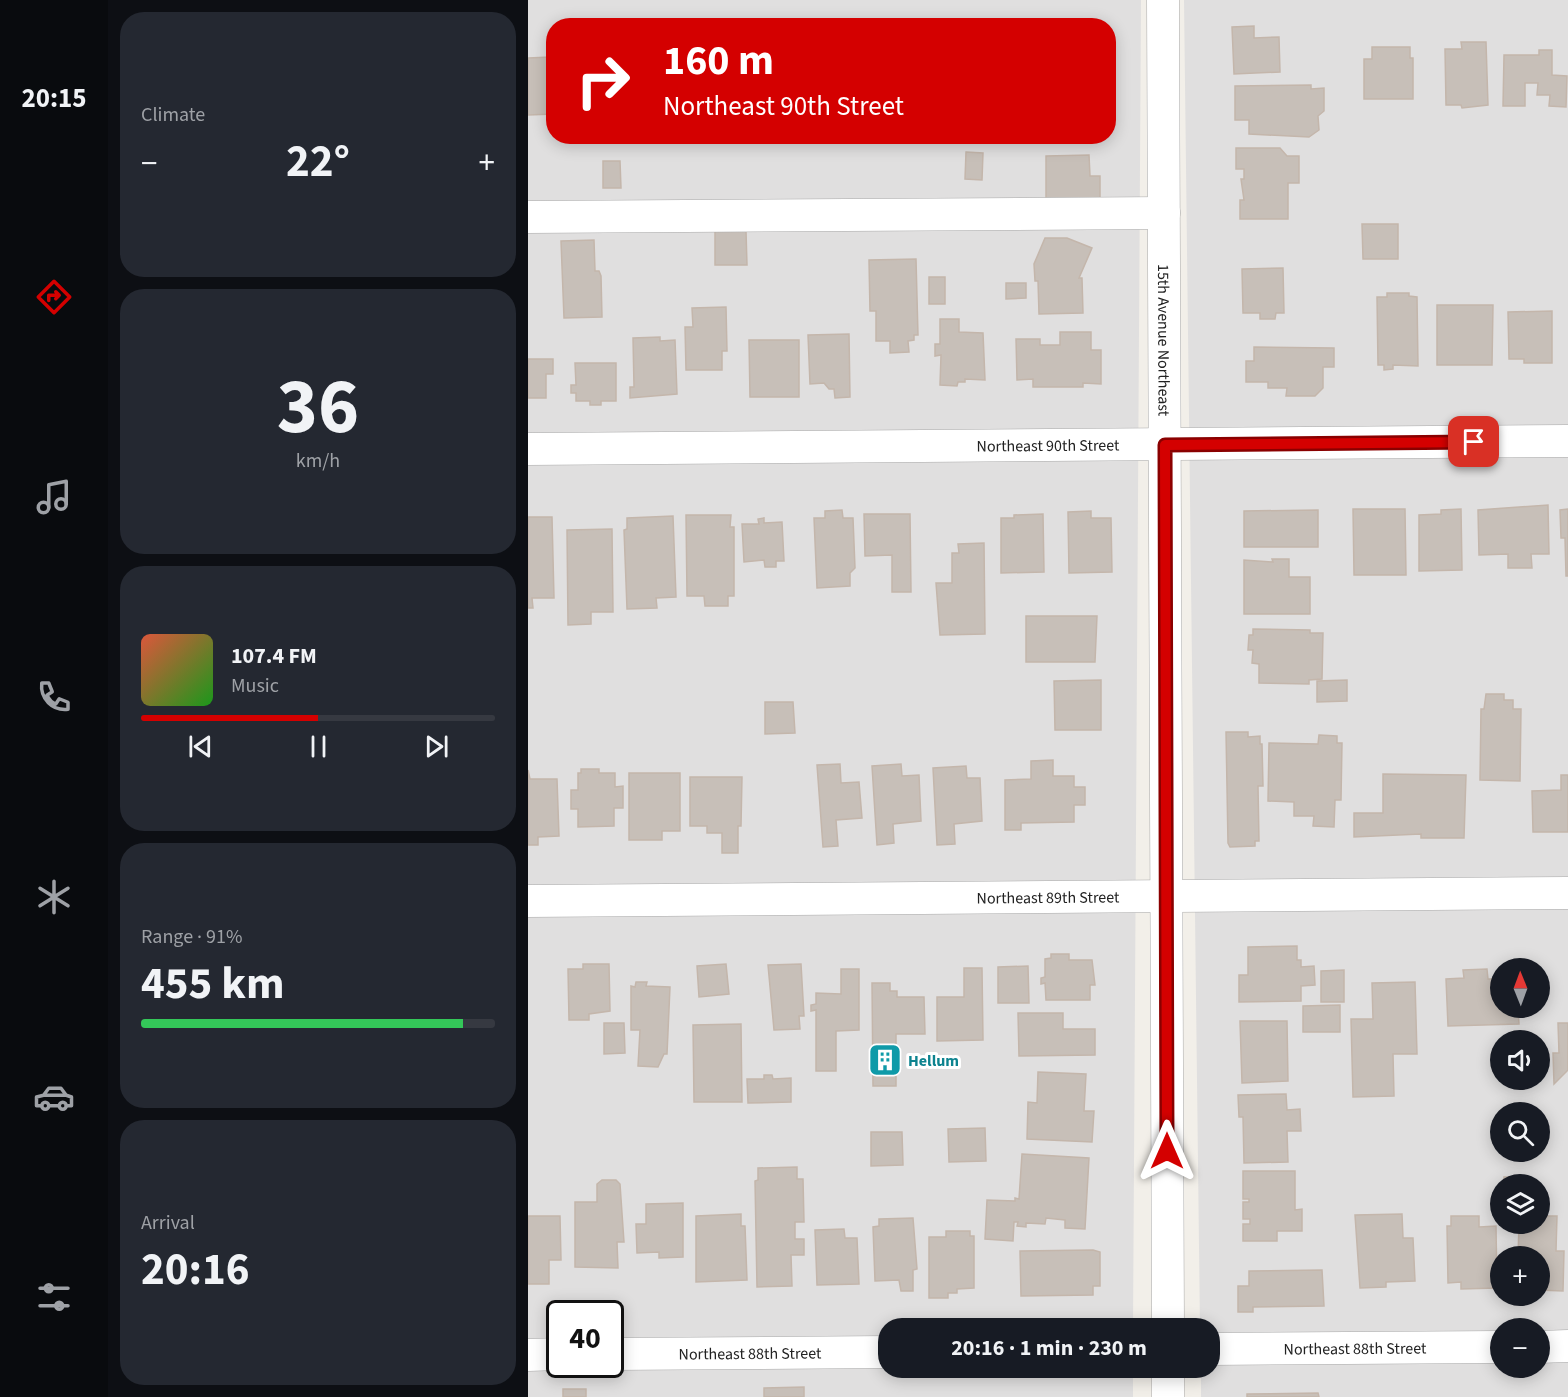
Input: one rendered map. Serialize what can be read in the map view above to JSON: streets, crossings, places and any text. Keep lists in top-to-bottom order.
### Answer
{
  "streets": {
    "street": [
      "15th Avenue Northeast",
      "Northeast 90th Street",
      "Northeast 89th Street",
      "Northeast 88th Street"
    ]
  },
  "crossings": [
    ["15th Avenue Northeast", "Northeast 90th Street"],
    ["15th Avenue Northeast", "Northeast 89th Street"]
  ],
  "places": {
    "building": ["Hellum"]
  },
  "north": "top",
  "page": {
    "tabs": "20:15",
    "tile": [
      "Climate",
      ["36", "km/h"],
      ["Range · 91%", "455 km"],
      ["Arrival", "20:16"]
    ],
    "turn": ["160 m", "Northeast 90th Street"],
    "heat": ["−", "22°", "+"],
    "song": ["107.4 FM", "Music"],
    "map_buttons": ["+", "−"],
    "limit": "40",
    "trip": "20:16 · 1 min · 230 m"
  }
}
